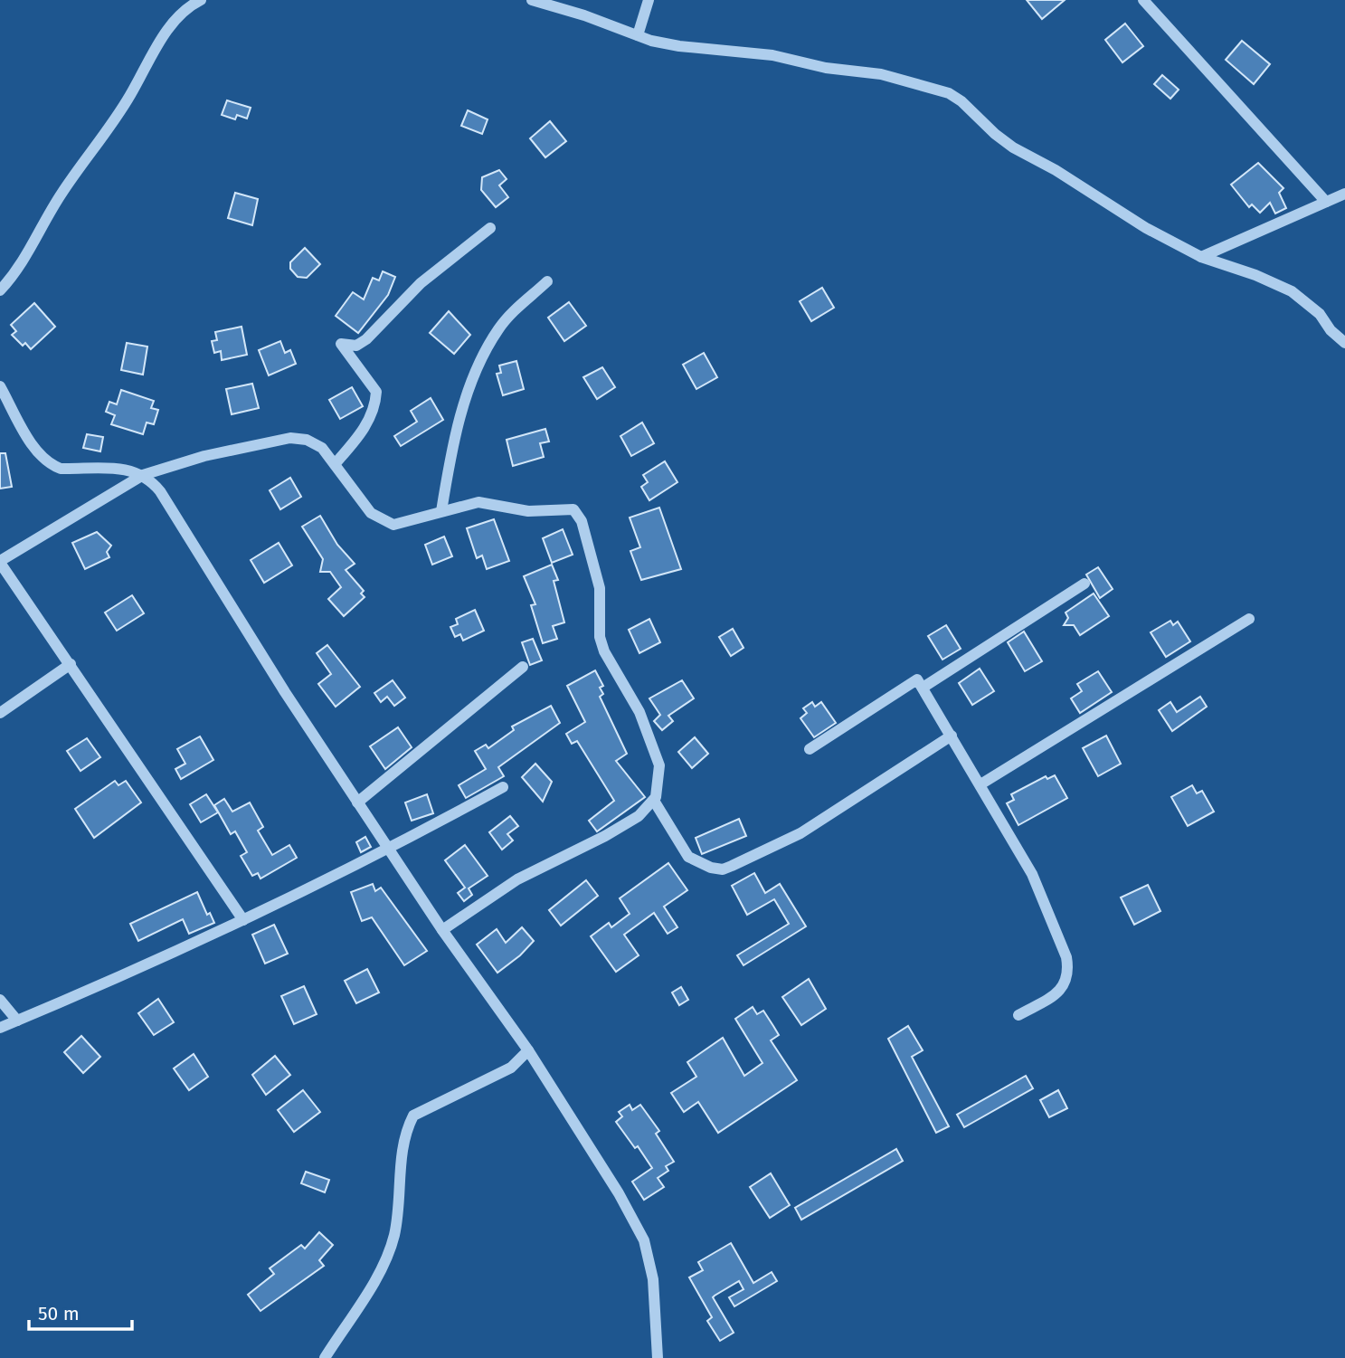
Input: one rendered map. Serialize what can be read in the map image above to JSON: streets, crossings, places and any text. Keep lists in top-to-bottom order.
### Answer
{
  "scale_bar": "50 m"
}
